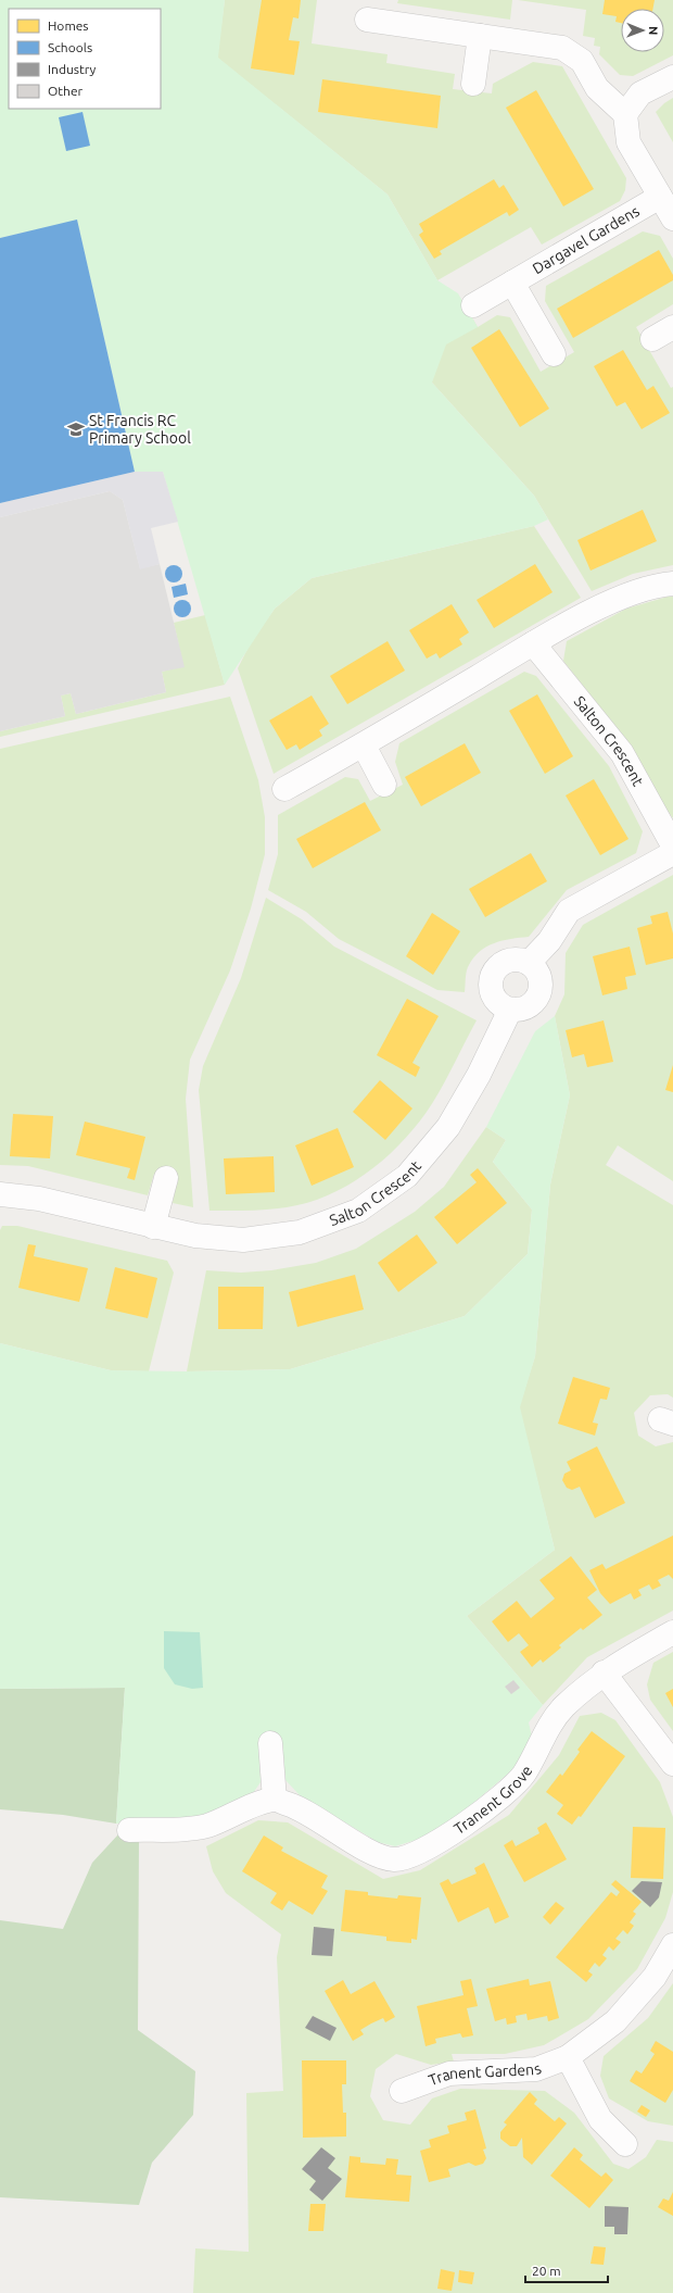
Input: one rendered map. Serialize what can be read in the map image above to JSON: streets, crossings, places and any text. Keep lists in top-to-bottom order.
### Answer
{
  "streets": {
    "street": [
      "Dargavel Gardens",
      "Salton Crescent",
      "Tranent Grove",
      "Tranent Gardens"
    ]
  },
  "places": {
    "school or university": ["St Francis RC Primary School"]
  },
  "legend": [
    "Homes",
    "Schools",
    "Industry",
    "Other"
  ],
  "scale_bar": "20 m",
  "north": "right"
}
